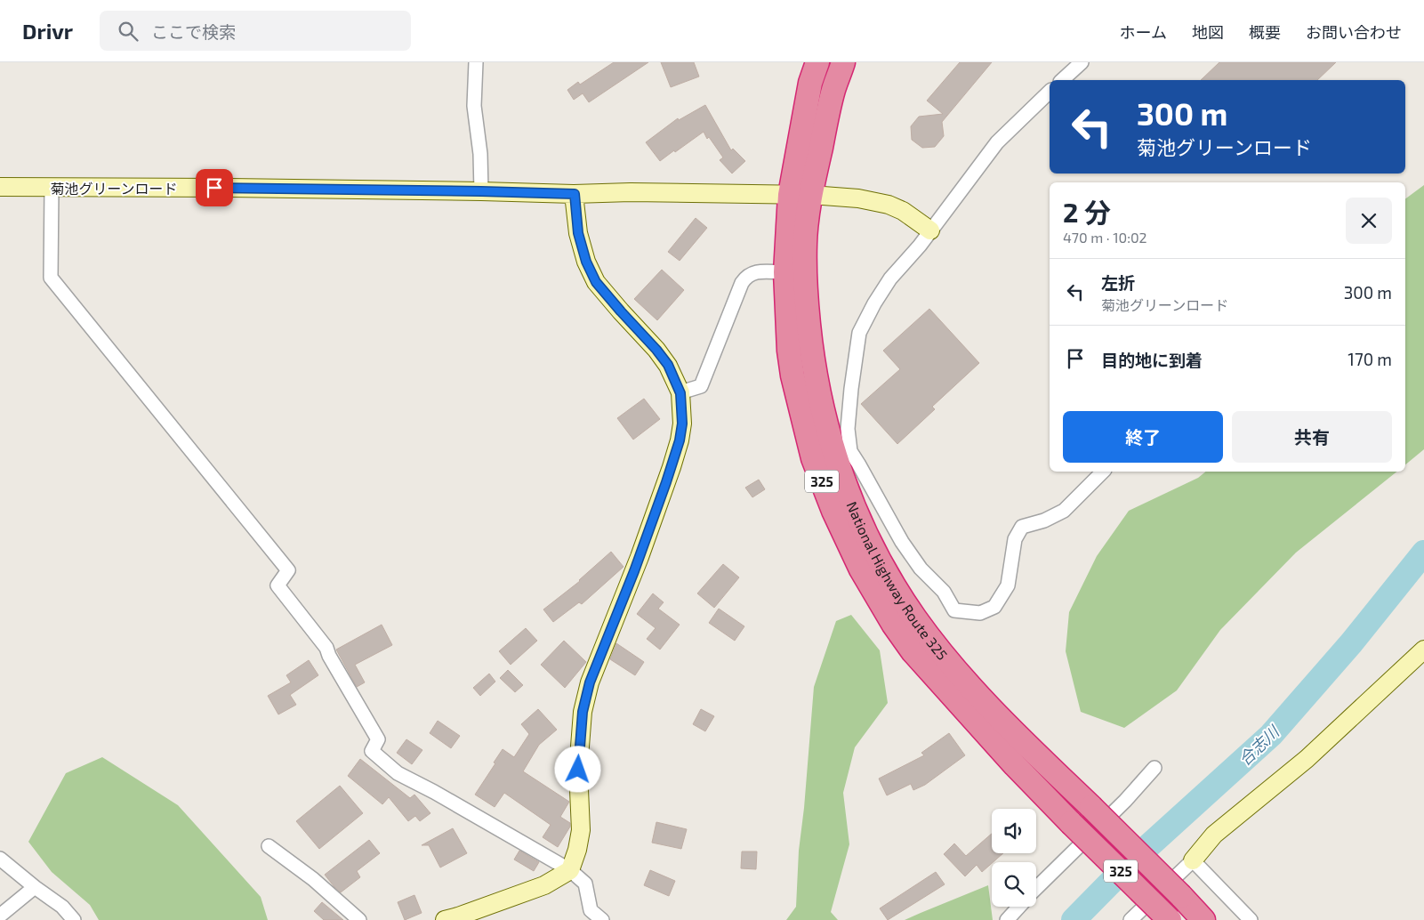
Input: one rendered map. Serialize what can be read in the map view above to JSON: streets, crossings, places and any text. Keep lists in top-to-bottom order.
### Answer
{
  "streets": {
    "highway": ["325", "National Highway Route 325"],
    "main road": ["菊池グリーンロード"]
  },
  "crossings": [
    ["菊池グリーンロード", "National Highway Route 325"]
  ],
  "water": ["合志川"],
  "page": {
    "header": "Drivr",
    "search": "ここで検索",
    "nav": [
      "ホーム",
      "地図",
      "概要",
      "お問い合わせ"
    ],
    "turn": ["300 m", "菊池グリーンロード"],
    "heading": ["2 分", "470 m · 10:02"],
    "list": [
      {
        "name": "左折",
        "note": "菊池グリーンロード",
        "value": "300 m"
      },
      {
        "name": "目的地に到着",
        "value": "170 m"
      }
    ],
    "buttons": ["終了", "共有"]
  }
}
